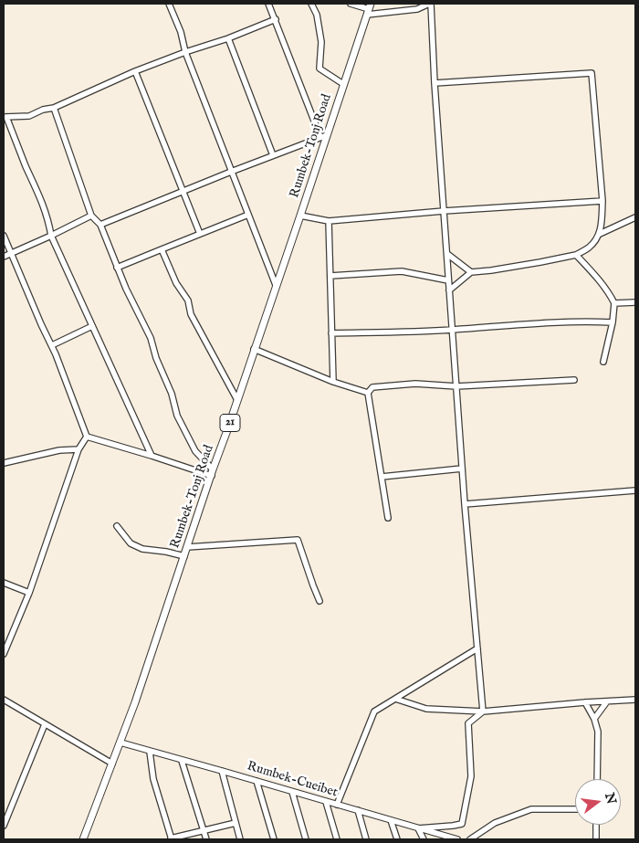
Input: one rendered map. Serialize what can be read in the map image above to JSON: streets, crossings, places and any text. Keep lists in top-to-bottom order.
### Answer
{
  "streets": {
    "main road": ["Rumbek-Tonj Road", "21"],
    "street": ["Rumbek-Cueibet"]
  },
  "crossings": [
    ["Rumbek-Tonj Road", "Rumbek-Cueibet"]
  ],
  "north": "right"
}
